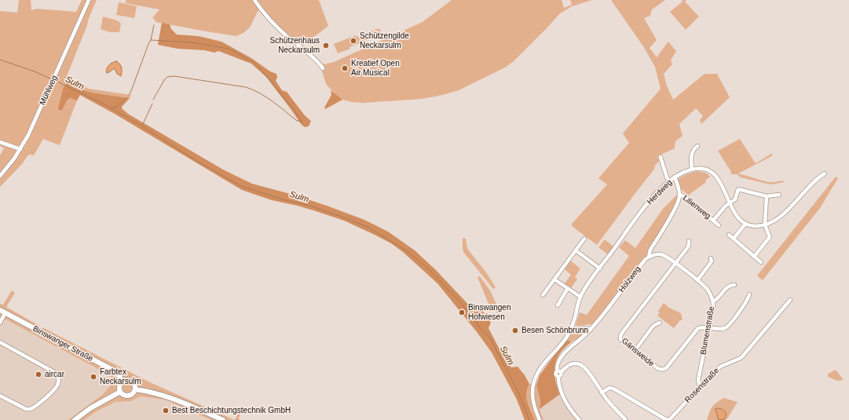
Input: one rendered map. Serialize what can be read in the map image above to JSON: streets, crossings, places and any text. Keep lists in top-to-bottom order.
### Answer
{
  "streets": {
    "main road": ["Binswanger Straße"],
    "street": [
      "Mühlweg",
      "Herdweg",
      "Lilienweg",
      "Holzweg",
      "Blumenstraße",
      "Gänsweide",
      "Rosenstraße"
    ]
  },
  "crossings": [
    ["Herdweg", "Lilienweg"],
    ["Lilienweg", "Holzweg"],
    ["Holzweg", "Blumenstraße"],
    ["Blumenstraße", "Gänsweide"],
    ["Blumenstraße", "Rosenstraße"]
  ],
  "water": ["Sulm"],
  "places": [
    "Schützengilde Neckarsulm",
    "Schützenhaus Neckarsulm",
    "Kreatief Open Air Musical",
    "Binswangen Hofwiesen",
    "Besen Schönbrunn",
    "aircar",
    "Farbtex Neckarsulm",
    "Best Beschichtungstechnik GmbH"
  ]
}
